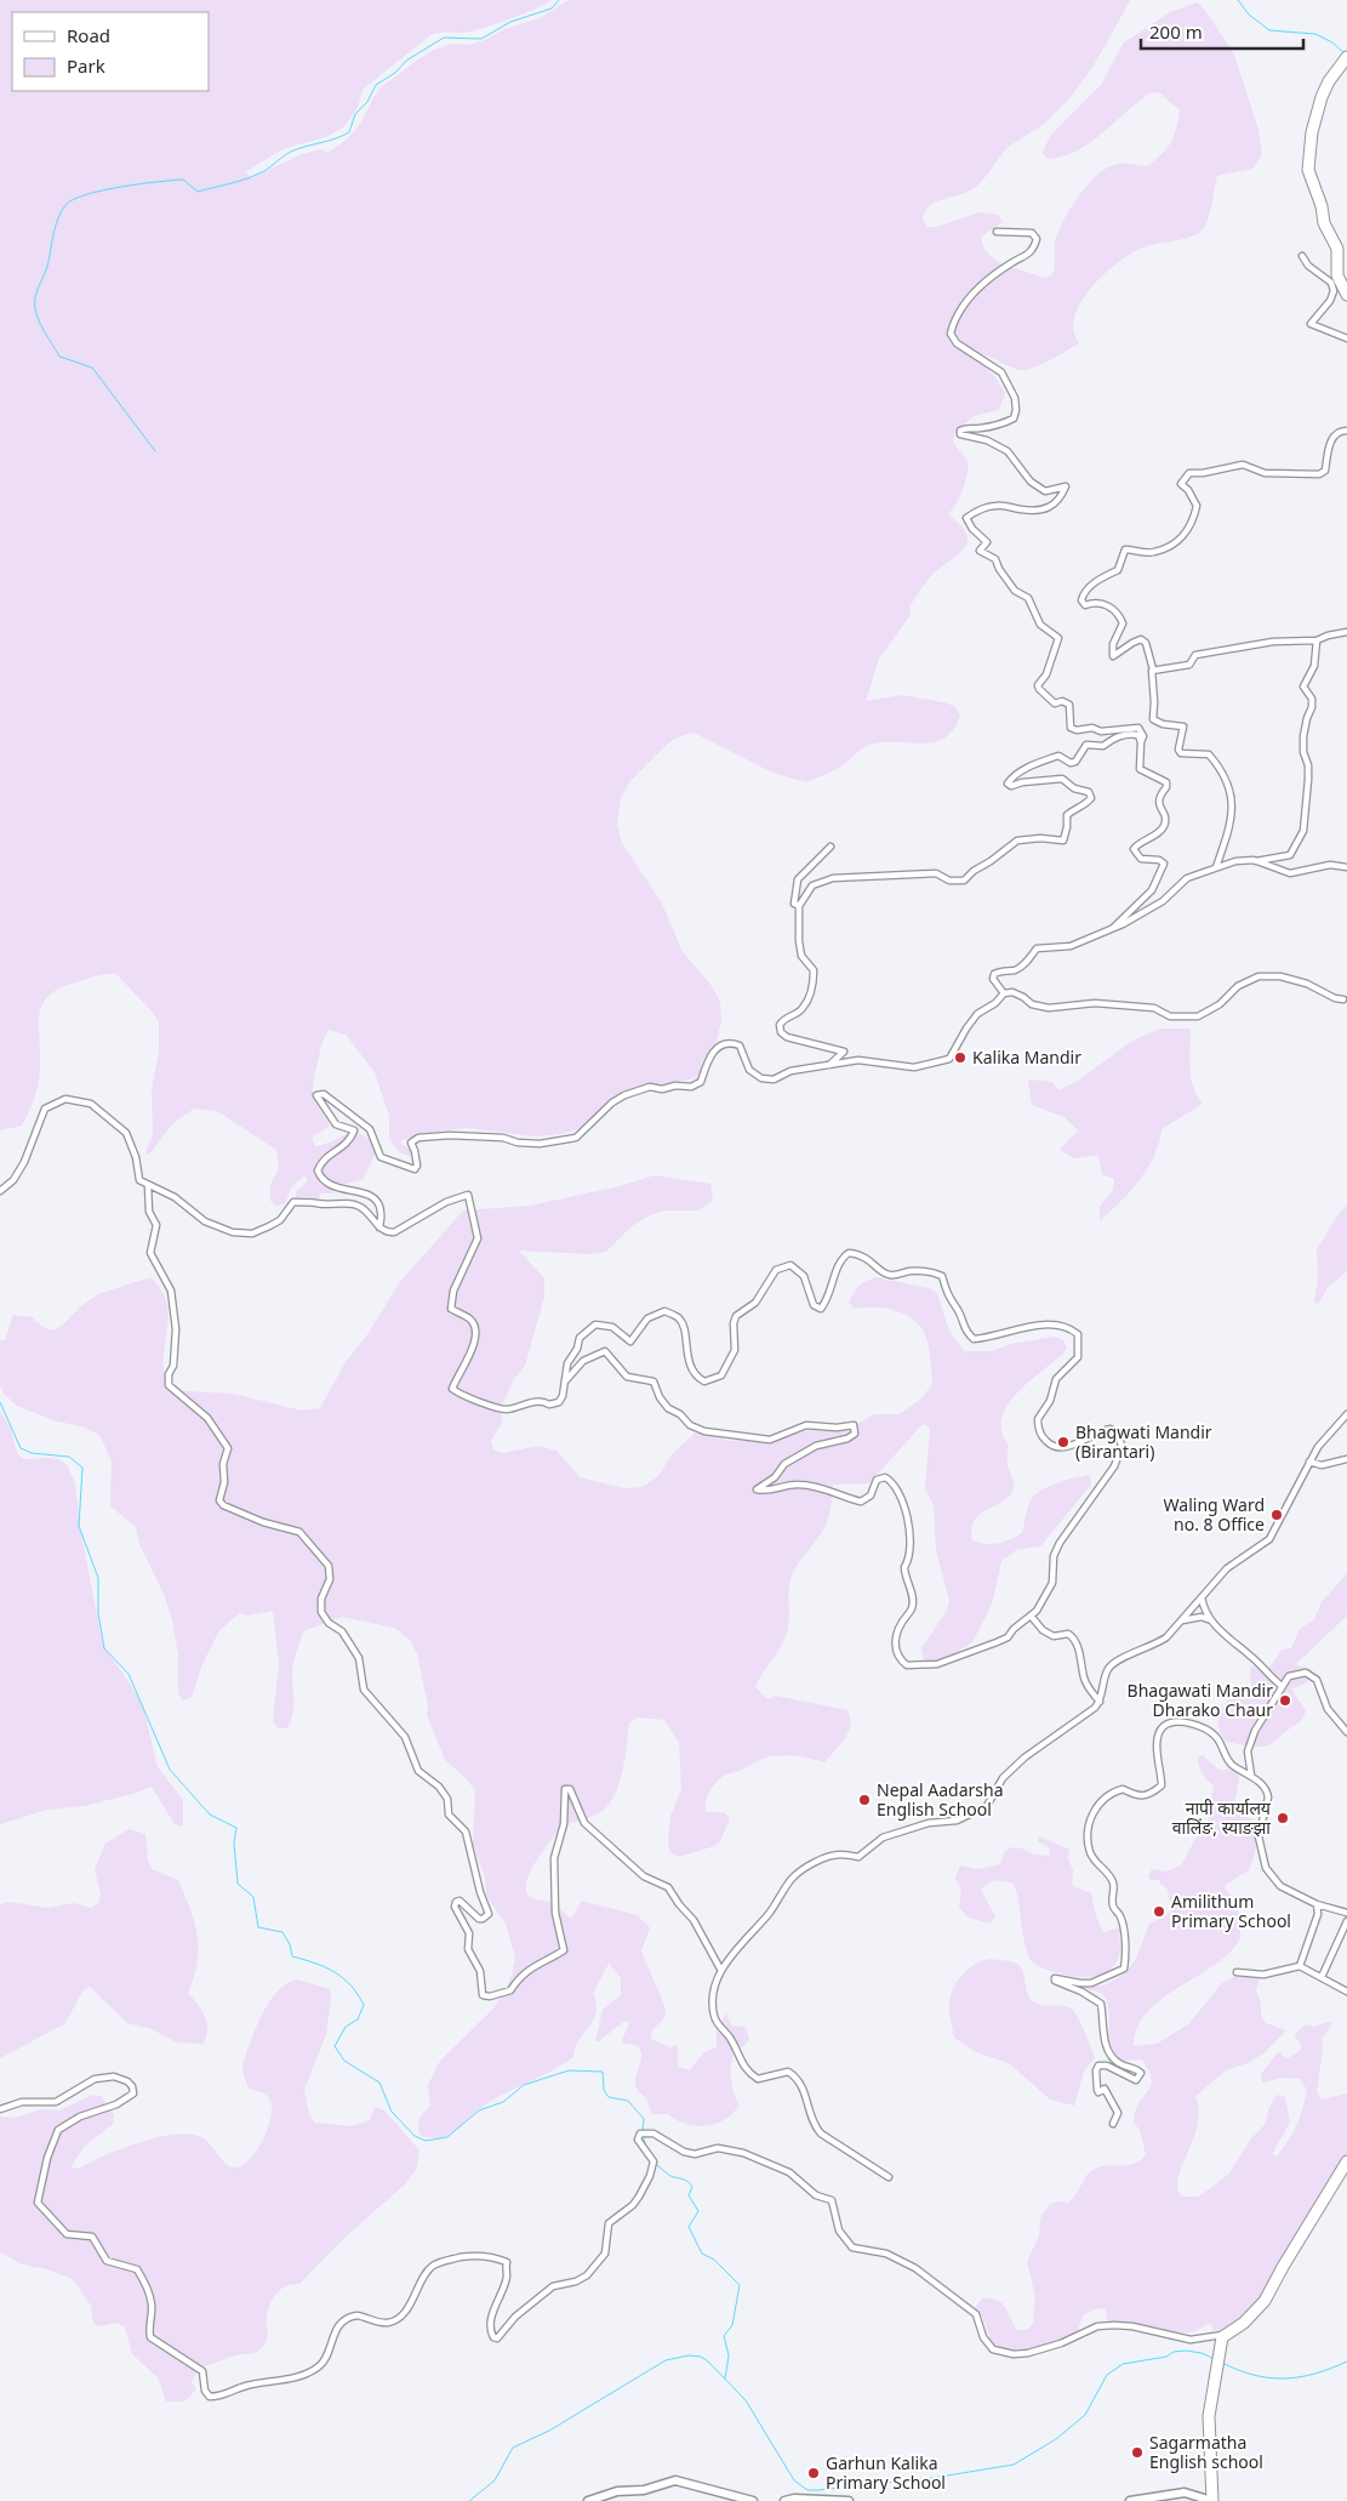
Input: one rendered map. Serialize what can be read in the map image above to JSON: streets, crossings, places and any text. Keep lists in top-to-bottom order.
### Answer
{
  "places": [
    "Kalika Mandir",
    "Bhagwati Mandir (Birantari)",
    "Waling Ward no. 8 Office",
    "Bhagawati Mandir Dharako Chaur",
    "Nepal Aadarsha English School",
    "नापी कार्यालय वालिंङ, स्याङझा",
    "Amilithum Primary School",
    "Sagarmatha English school",
    "Garhun Kalika Primary School"
  ],
  "legend": ["Road", "Park"],
  "scale_bar": "200 m"
}
